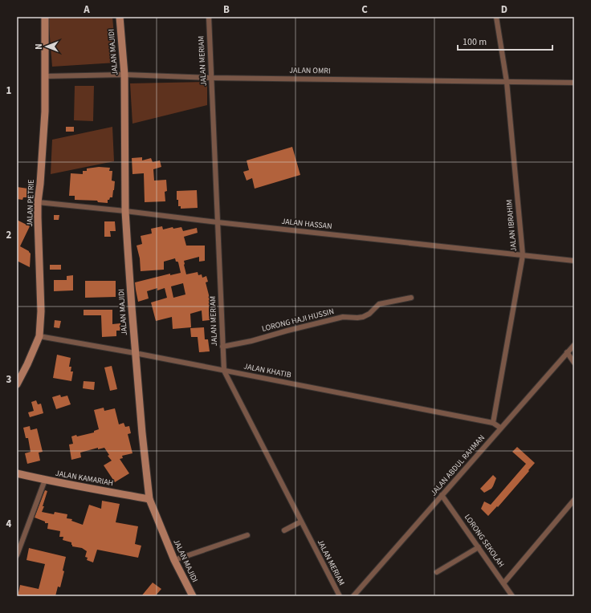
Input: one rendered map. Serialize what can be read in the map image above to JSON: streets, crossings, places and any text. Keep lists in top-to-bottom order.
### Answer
{
  "streets": {
    "street": [
      "JALAN MAJIDI",
      "JALAN MERIAM",
      "JALAN OMRI",
      "JALAN PETRIE",
      "JALAN HASSAN",
      "JALAN IBRAHIM",
      "LORONG HAJI HUSSIN",
      "JALAN KHATIB",
      "JALAN ABDUL RAHMAN",
      "JALAN KAMARIAH",
      "LORONG SEKOLAH"
    ]
  },
  "crossings": [
    ["JALAN MAJIDI", "JALAN OMRI"],
    ["JALAN MAJIDI", "JALAN HASSAN"],
    ["JALAN MAJIDI", "JALAN KHATIB"],
    ["JALAN MAJIDI", "JALAN KAMARIAH"],
    ["JALAN MERIAM", "JALAN OMRI"],
    ["JALAN MERIAM", "JALAN HASSAN"],
    ["JALAN MERIAM", "LORONG HAJI HUSSIN"],
    ["JALAN MERIAM", "JALAN KHATIB"],
    ["JALAN OMRI", "JALAN PETRIE"],
    ["JALAN OMRI", "JALAN IBRAHIM"],
    ["JALAN PETRIE", "JALAN HASSAN"],
    ["JALAN PETRIE", "JALAN KHATIB"],
    ["JALAN HASSAN", "JALAN IBRAHIM"],
    ["JALAN IBRAHIM", "JALAN KHATIB"],
    ["JALAN ABDUL RAHMAN", "LORONG SEKOLAH"]
  ],
  "scale_bar": "100 m",
  "north": "left",
  "grid": {
    "columns": [
      "A",
      "B",
      "C",
      "D"
    ],
    "rows": [
      "1",
      "2",
      "3",
      "4"
    ]
  }
}
